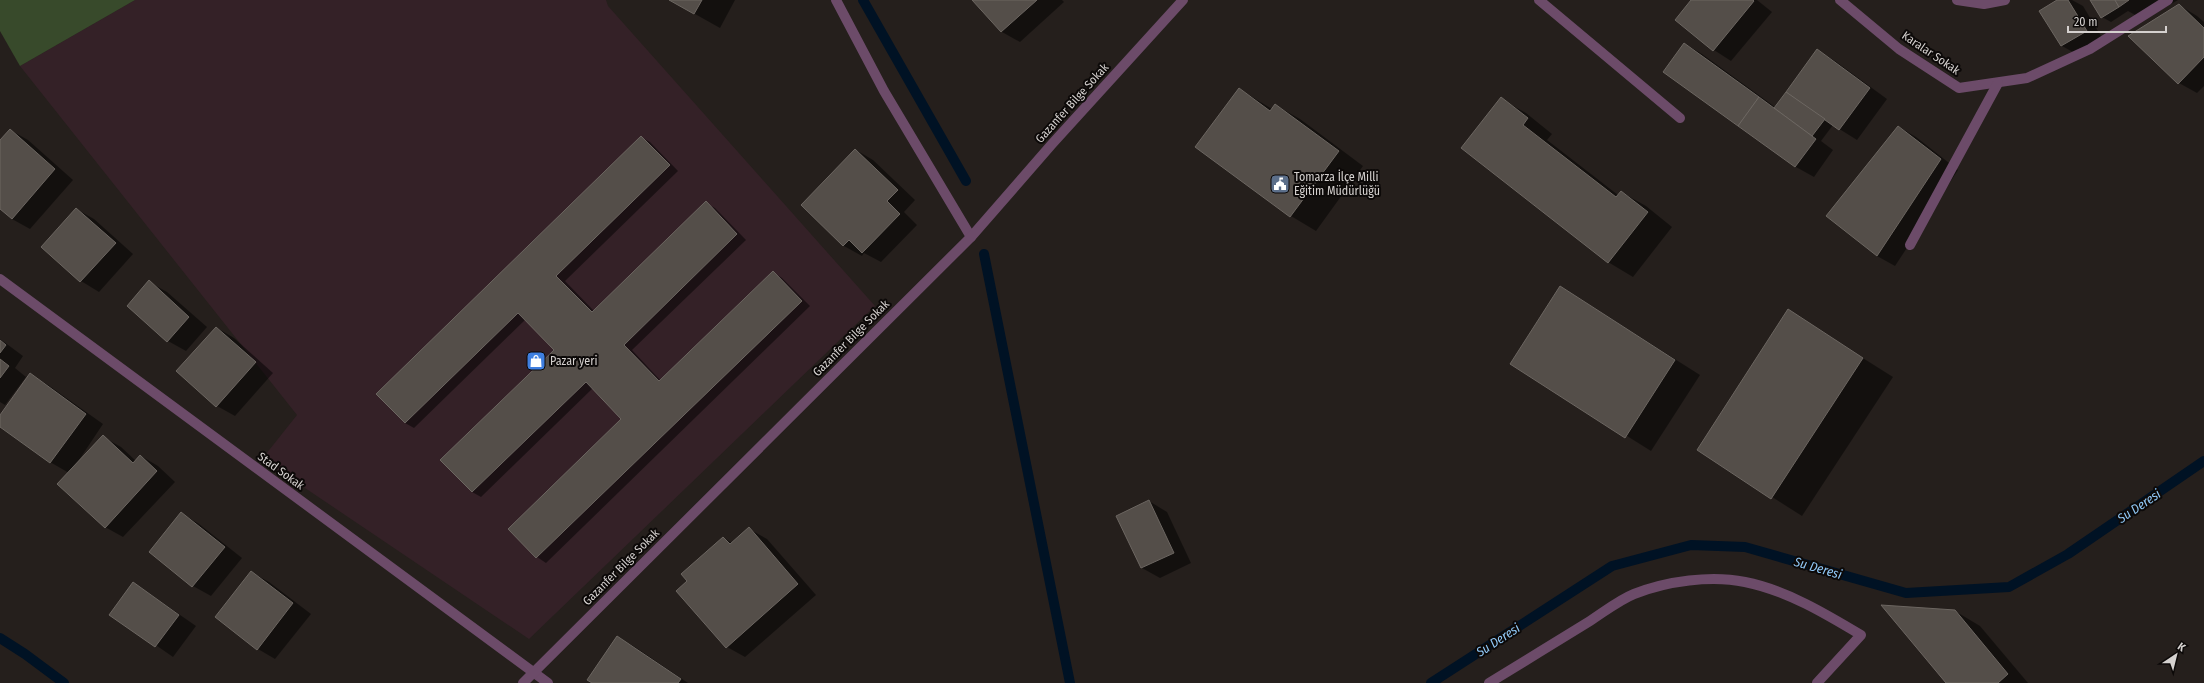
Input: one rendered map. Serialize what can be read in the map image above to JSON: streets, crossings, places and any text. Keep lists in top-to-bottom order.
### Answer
{
  "streets": {
    "street": ["Karalar Sokak", "Gazanfer Bilge Sokak", "Stad Sokak"]
  },
  "crossings": [
    ["Gazanfer Bilge Sokak", "Stad Sokak"]
  ],
  "water": ["Su Deresi"],
  "places": {
    "public building": ["Tomarza İlçe Milli Eğitim Müdürlüğü"],
    "shop": ["Pazar yeri"]
  },
  "scale_bar": "20 m",
  "north": "top right"
}
